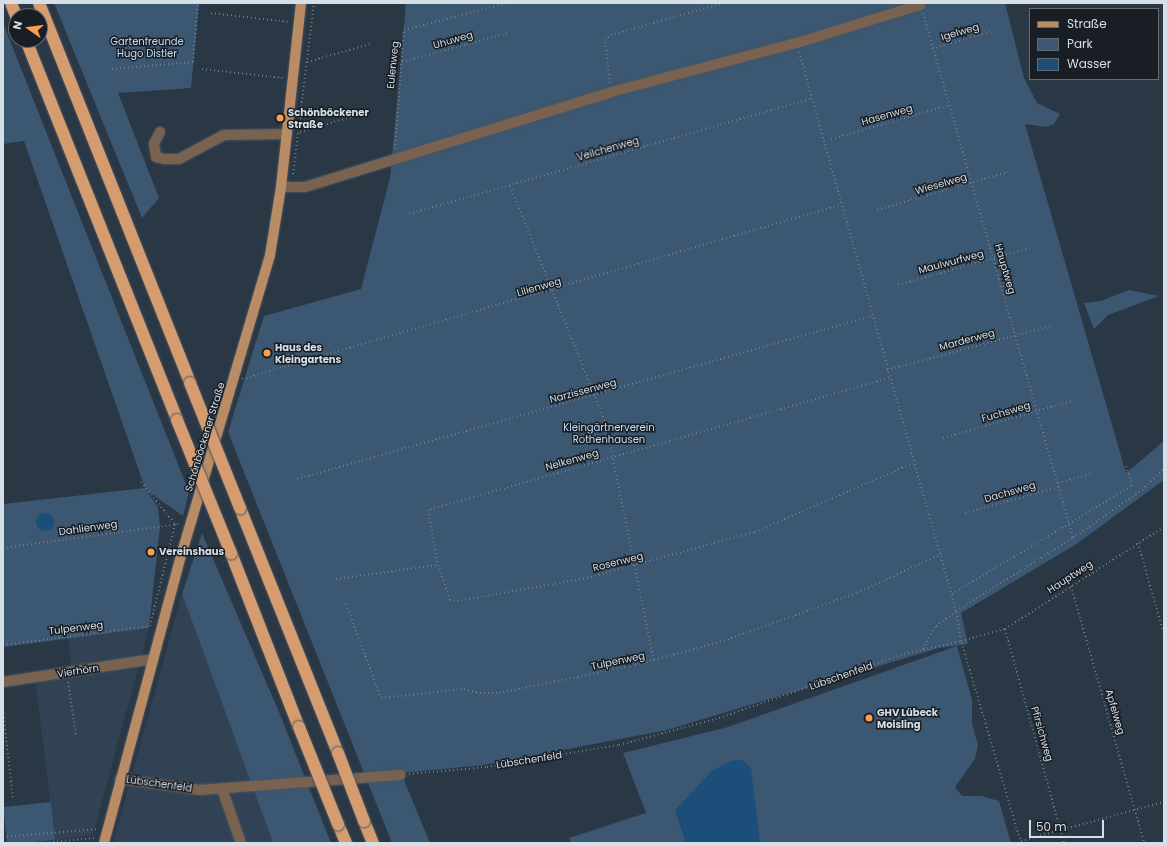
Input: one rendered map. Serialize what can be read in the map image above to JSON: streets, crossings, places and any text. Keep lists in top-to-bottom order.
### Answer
{
  "streets": {
    "main road": ["Schönböckener Straße"],
    "street": ["Vierhörn", "Lübschenfeld"],
    "path": [
      "Igelweg",
      "Uhuweg",
      "Eulenweg",
      "Hasenweg",
      "Veilchenweg",
      "Wieselweg",
      "Maulwurfweg",
      "Hauptweg",
      "Lilienweg",
      "Marderweg",
      "Narzissenweg",
      "Fuchsweg",
      "Nelkenweg",
      "Dachsweg",
      "Dahlienweg",
      "Rosenweg",
      "Tulpenweg",
      "Apfelweg",
      "Pfirsichweg"
    ]
  },
  "crossings": [
    ["Igelweg", "Hauptweg"],
    ["Uhuweg", "Eulenweg"],
    ["Hasenweg", "Hauptweg"],
    ["Wieselweg", "Hauptweg"],
    ["Maulwurfweg", "Hauptweg"],
    ["Hauptweg", "Marderweg"],
    ["Hauptweg", "Fuchsweg"],
    ["Hauptweg", "Dachsweg"],
    ["Hauptweg", "Lübschenfeld"],
    ["Hauptweg", "Apfelweg"],
    ["Hauptweg", "Pfirsichweg"],
    ["Schönböckener Straße", "Vierhörn"],
    ["Schönböckener Straße", "Lübschenfeld"],
    ["Nelkenweg", "Rosenweg"],
    ["Dahlienweg", "Tulpenweg"]
  ],
  "parks": ["Gartenfreunde Hugo Distler", "Kleingärtnerverein Rothenhausen"],
  "places": [
    "Schönböckener Straße",
    "Haus des Kleingartens",
    "Vereinshaus",
    "GHV Lübeck Moisling"
  ],
  "legend": ["Straße", "Park", "Wasser"],
  "scale_bar": "50 m",
  "north": "left"
}
